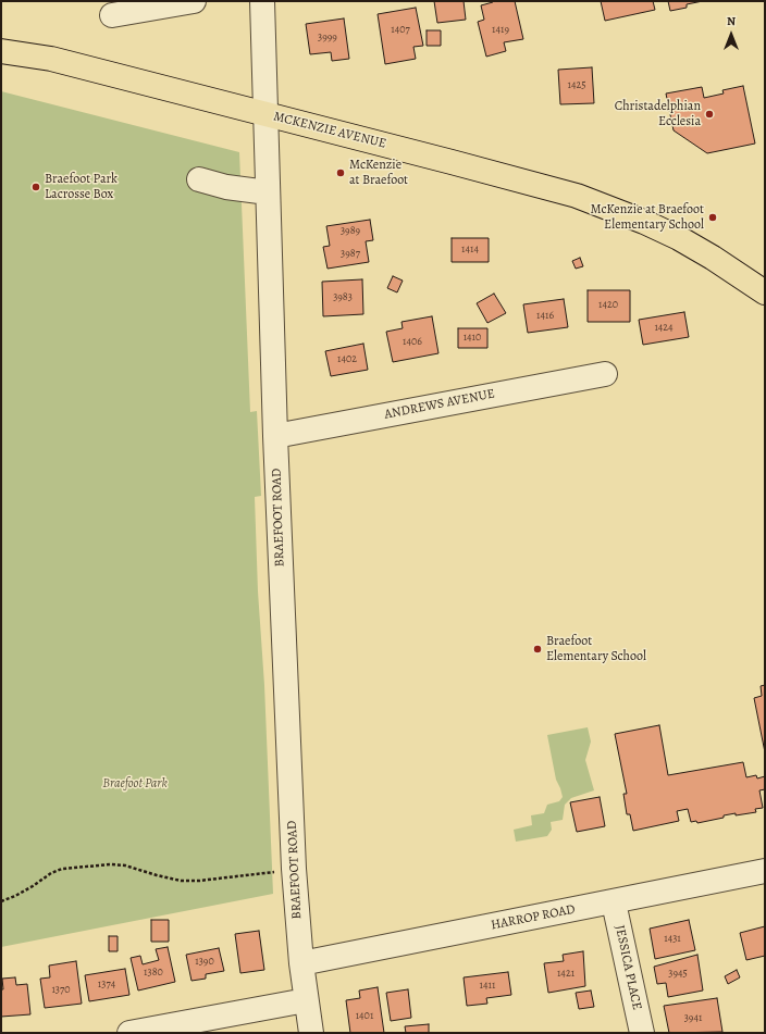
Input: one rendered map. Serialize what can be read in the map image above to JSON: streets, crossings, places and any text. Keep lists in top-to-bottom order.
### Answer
{
  "streets": {
    "main road": ["MCKENZIE AVENUE"],
    "street": [
      "ANDREWS AVENUE",
      "BRAEFOOT ROAD",
      "HARROP ROAD",
      "JESSICA PLACE"
    ]
  },
  "crossings": [
    ["MCKENZIE AVENUE", "BRAEFOOT ROAD"],
    ["ANDREWS AVENUE", "BRAEFOOT ROAD"],
    ["BRAEFOOT ROAD", "HARROP ROAD"],
    ["HARROP ROAD", "JESSICA PLACE"]
  ],
  "parks": ["Braefoot Park"],
  "places": [
    "Christadelphian Ecclesia",
    "McKenzie at Braefoot",
    "Braefoot Park Lacrosse Box",
    "McKenzie at Braefoot Elementary School",
    "Braefoot Elementary School"
  ],
  "house_numbers": [
    "1407",
    "1419",
    "3999",
    "1425",
    "3989",
    "1414",
    "3987",
    "3983",
    "1420",
    "1416",
    "1424",
    "1410",
    "1406",
    "1402",
    "1431",
    "1390",
    "1380",
    "1421",
    "3945",
    "1374",
    "1411",
    "1370",
    "1401",
    "3941"
  ],
  "north": "top"
}
